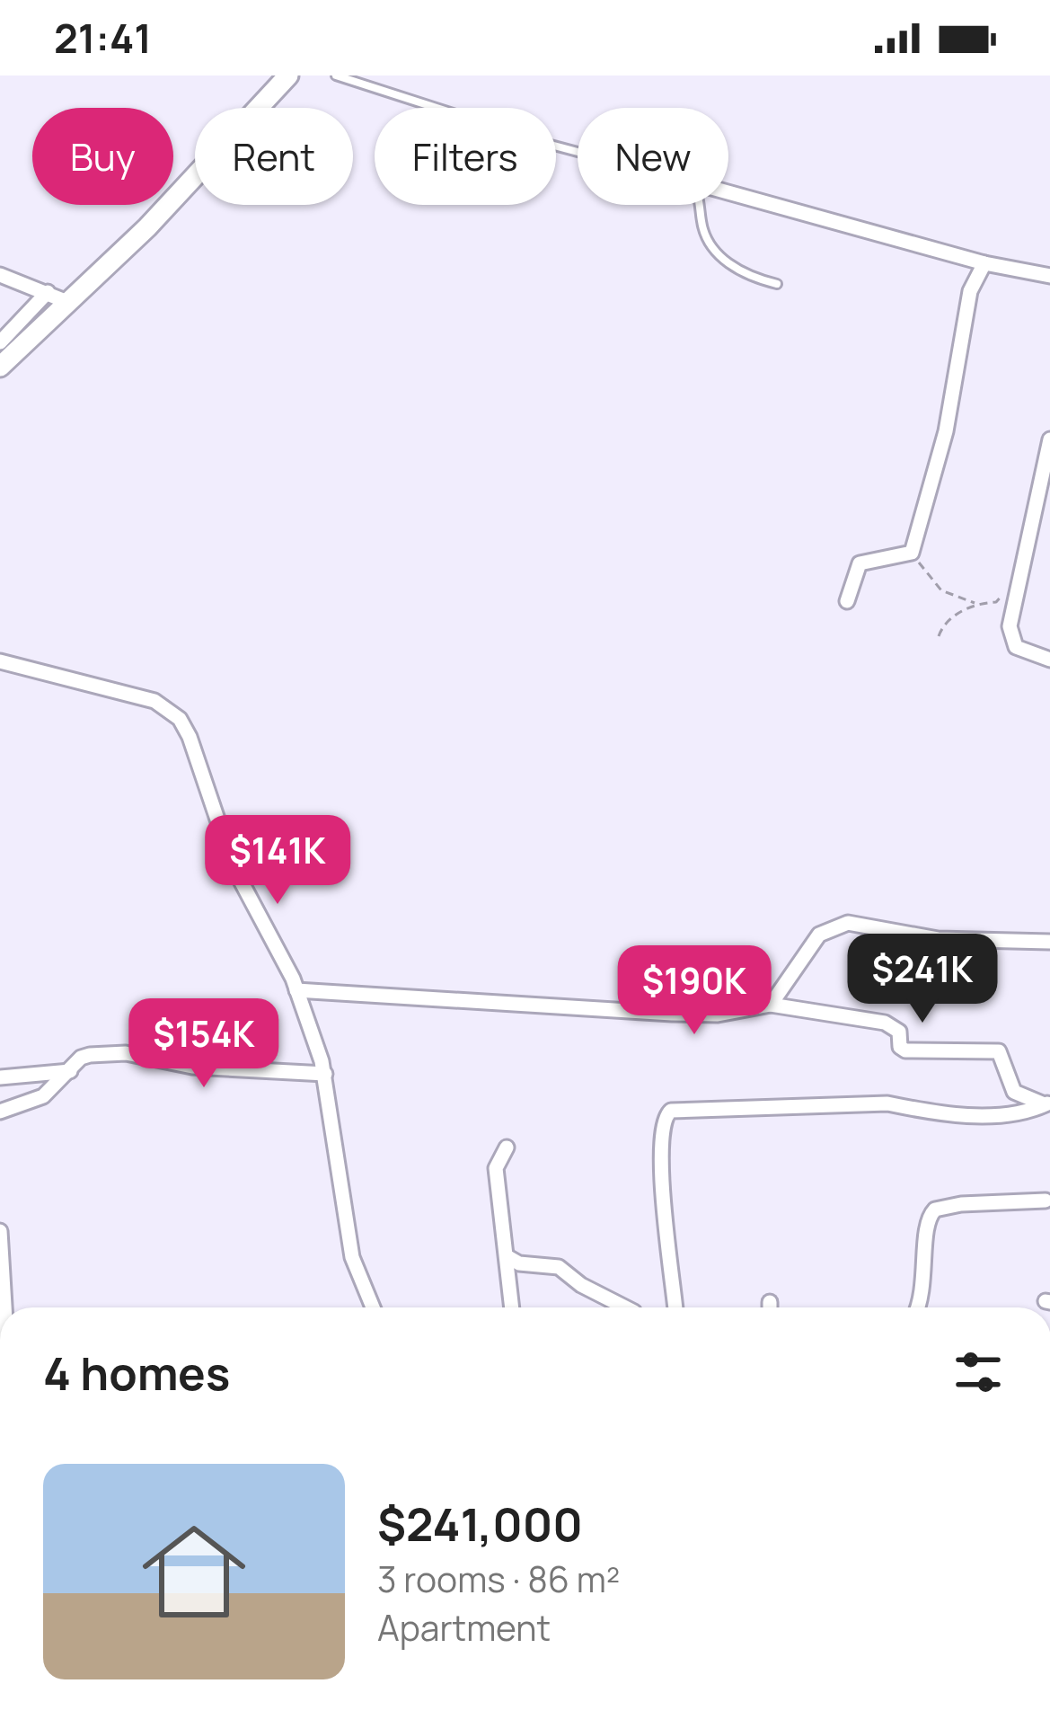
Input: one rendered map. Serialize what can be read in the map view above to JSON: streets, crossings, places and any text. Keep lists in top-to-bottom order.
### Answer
{
  "page": {
    "status": "21:41",
    "chip": [
      "Buy",
      "Rent",
      "Filters",
      "New"
    ],
    "price": [
      "$141K",
      "$241K",
      "$190K",
      "$154K"
    ],
    "heading": "4 homes",
    "list": [
      {
        "name": "$241,000",
        "note": "3 rooms · 86 m² · Apartment"
      }
    ]
  }
}
